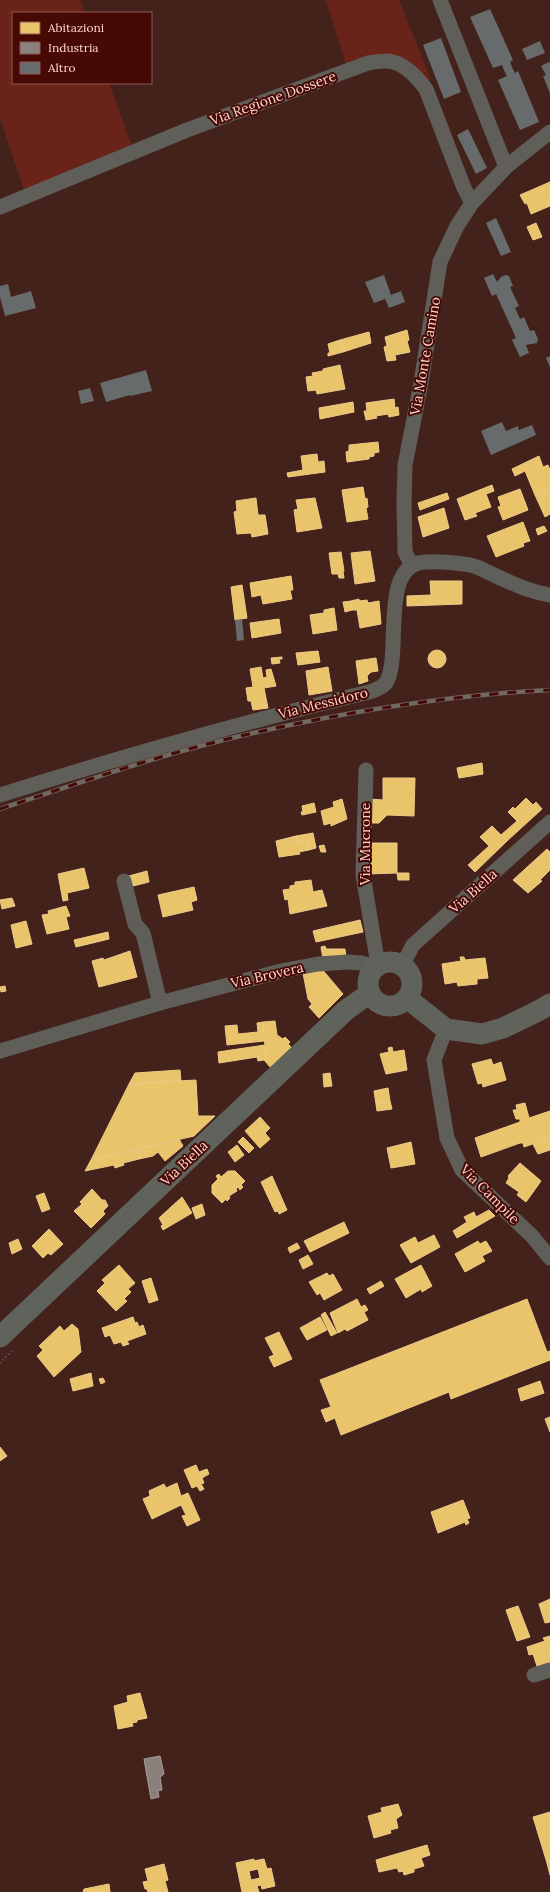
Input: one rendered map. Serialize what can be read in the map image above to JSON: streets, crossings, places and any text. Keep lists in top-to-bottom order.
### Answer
{
  "streets": {
    "street": [
      "Via Regione Dossere",
      "Via Monte Camino",
      "Via Messidoro",
      "Via Mucrone",
      "Via Biella",
      "Via Brovera",
      "Via Campile"
    ]
  },
  "crossings": [
    ["Via Regione Dossere", "Via Monte Camino"],
    ["Via Monte Camino", "Via Messidoro"],
    ["Via Mucrone", "Via Biella"],
    ["Via Mucrone", "Via Brovera"],
    ["Via Biella", "Via Brovera"]
  ],
  "legend": ["Abitazioni", "Industria", "Altro"]
}
